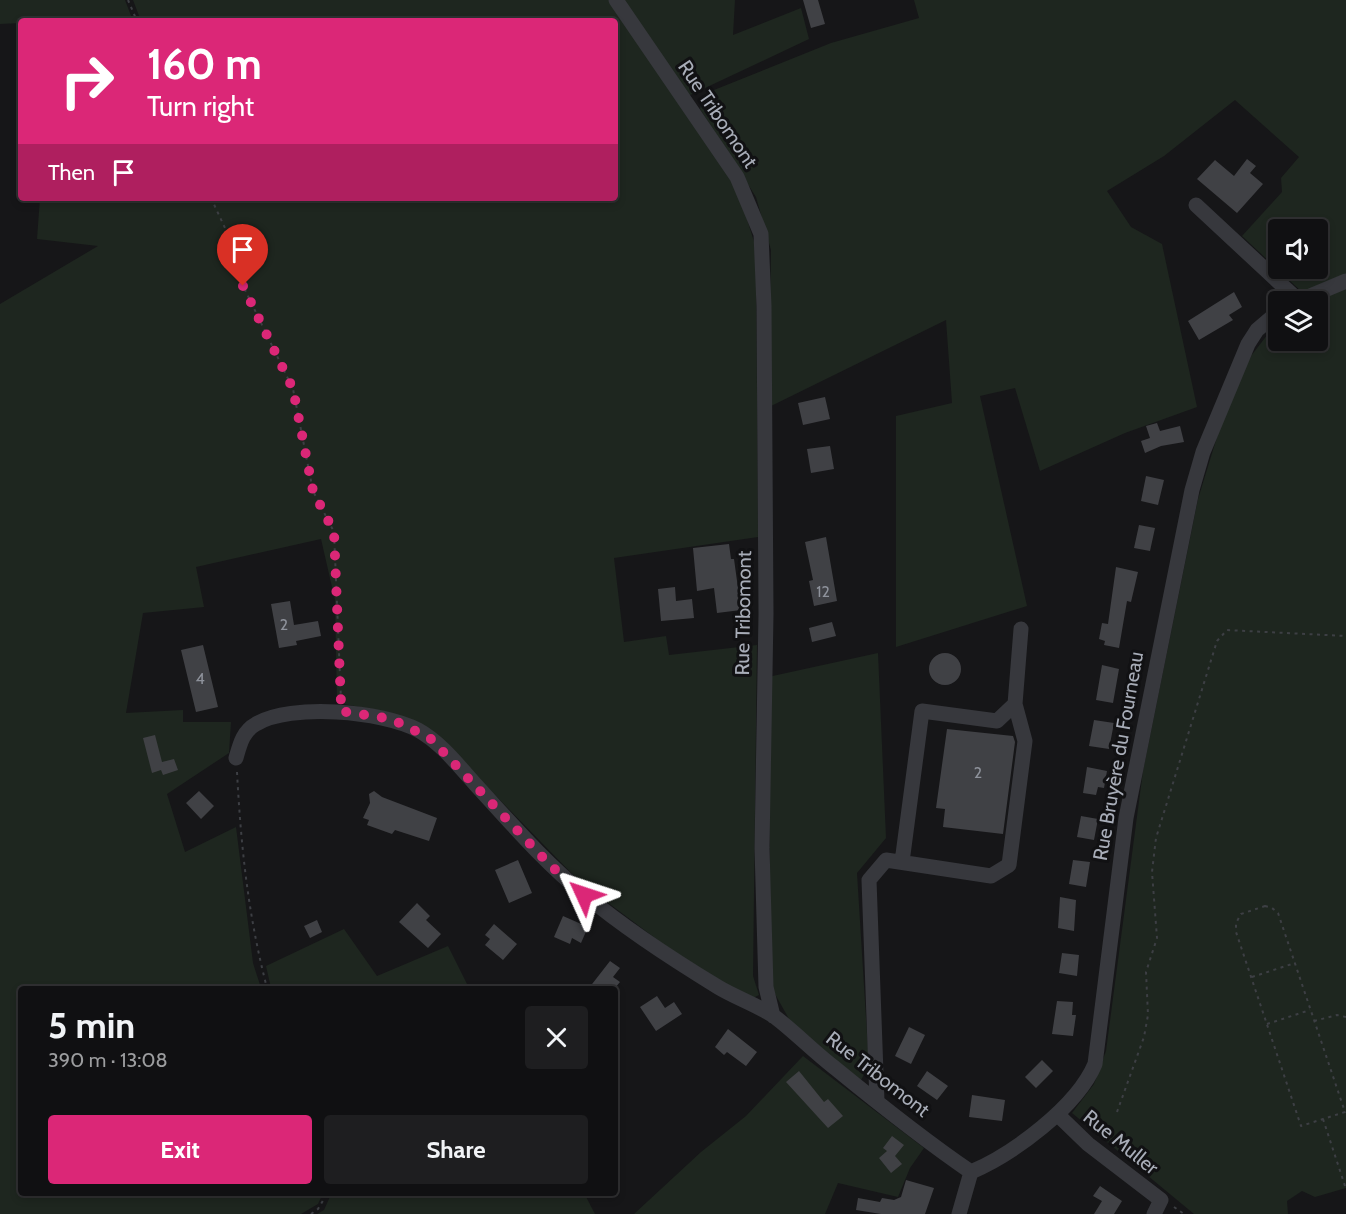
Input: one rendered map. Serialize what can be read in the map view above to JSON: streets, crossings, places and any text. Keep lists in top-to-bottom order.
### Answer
{
  "streets": {
    "street": ["Rue Tribomont", "Rue Bruyère du Fourneau", "Rue Muller"]
  },
  "crossings": [
    ["Rue Tribomont", "Rue Bruyère du Fourneau"],
    ["Rue Bruyère du Fourneau", "Rue Muller"]
  ],
  "house_numbers": [
    "12",
    "2",
    "4",
    "2"
  ],
  "page": {
    "turn": ["160 m", "Turn right"],
    "then": "Then",
    "heading": ["5 min", "390 m · 13:08"],
    "buttons": ["Exit", "Share"]
  }
}
